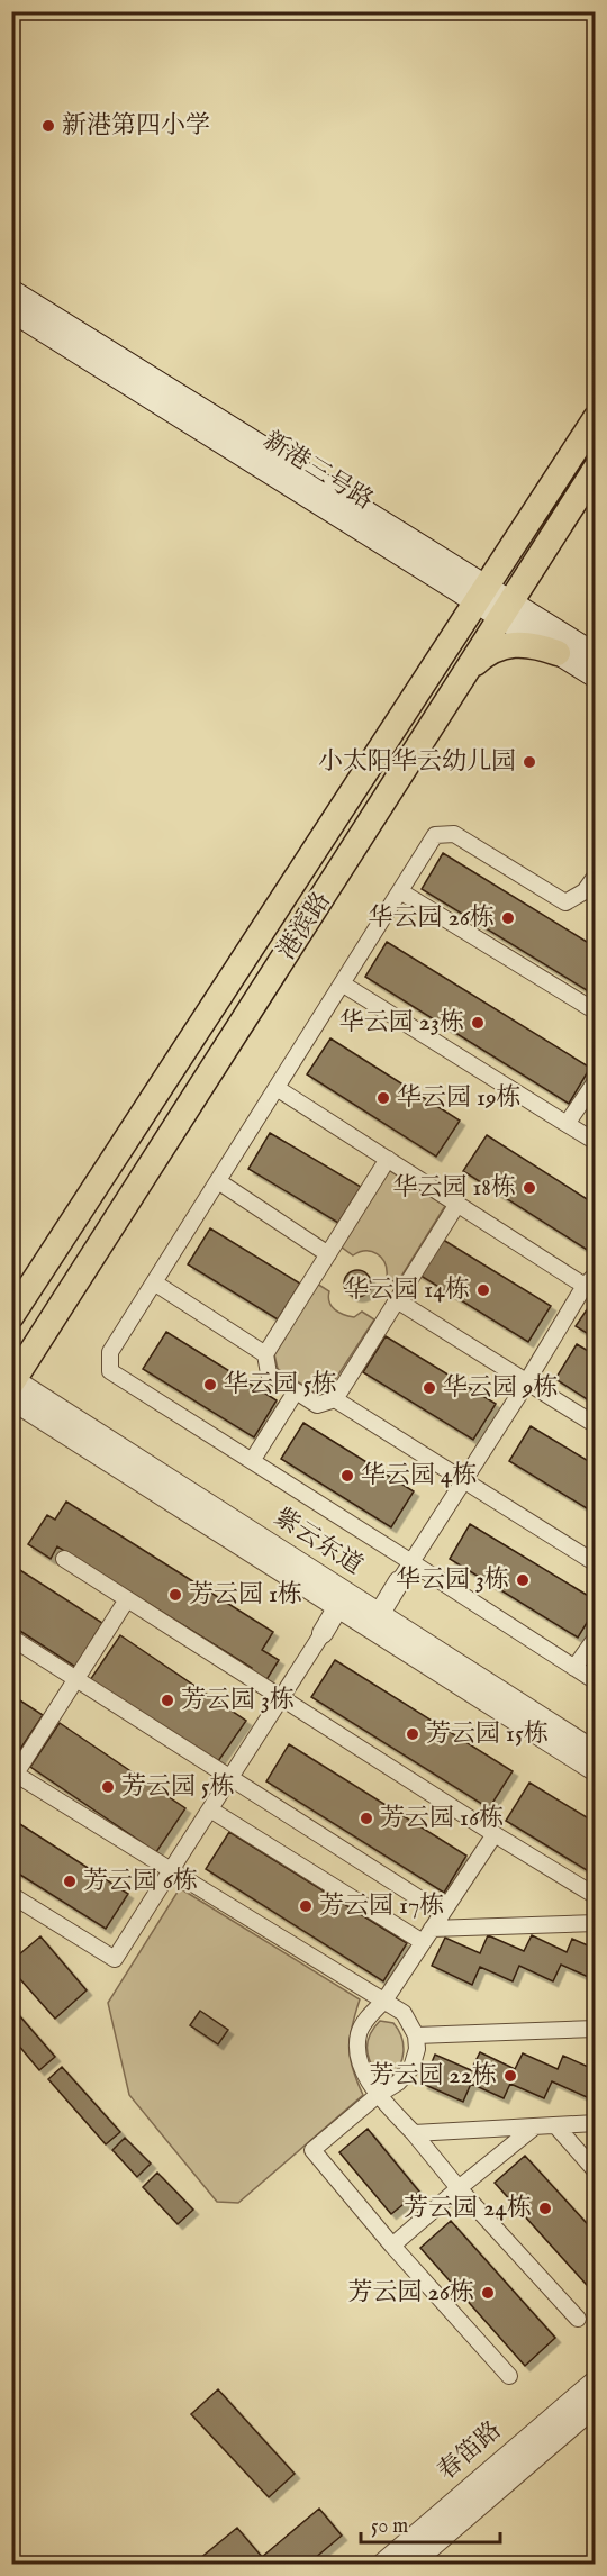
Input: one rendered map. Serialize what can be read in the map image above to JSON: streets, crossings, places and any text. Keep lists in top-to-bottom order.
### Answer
{
  "streets": {
    "main road": ["新港三号路", "港滨路"],
    "street": ["紫云东道", "春笛路"]
  },
  "crossings": [
    ["新港三号路", "港滨路"],
    ["港滨路", "紫云东道"]
  ],
  "places": [
    "新港第四小学",
    "小太阳华云幼儿园",
    "华云园 26栋",
    "华云园 23栋",
    "华云园 19栋",
    "华云园 18栋",
    "华云园 14栋",
    "华云园 5栋",
    "华云园 9栋",
    "华云园 4栋",
    "华云园 3栋",
    "芳云园 1栋",
    "芳云园 3栋",
    "芳云园 15栋",
    "芳云园 5栋",
    "芳云园 16栋",
    "芳云园 6栋",
    "芳云园 17栋",
    "芳云园 22栋",
    "芳云园 24栋",
    "芳云园 26栋"
  ],
  "scale_bar": "50 m"
}
